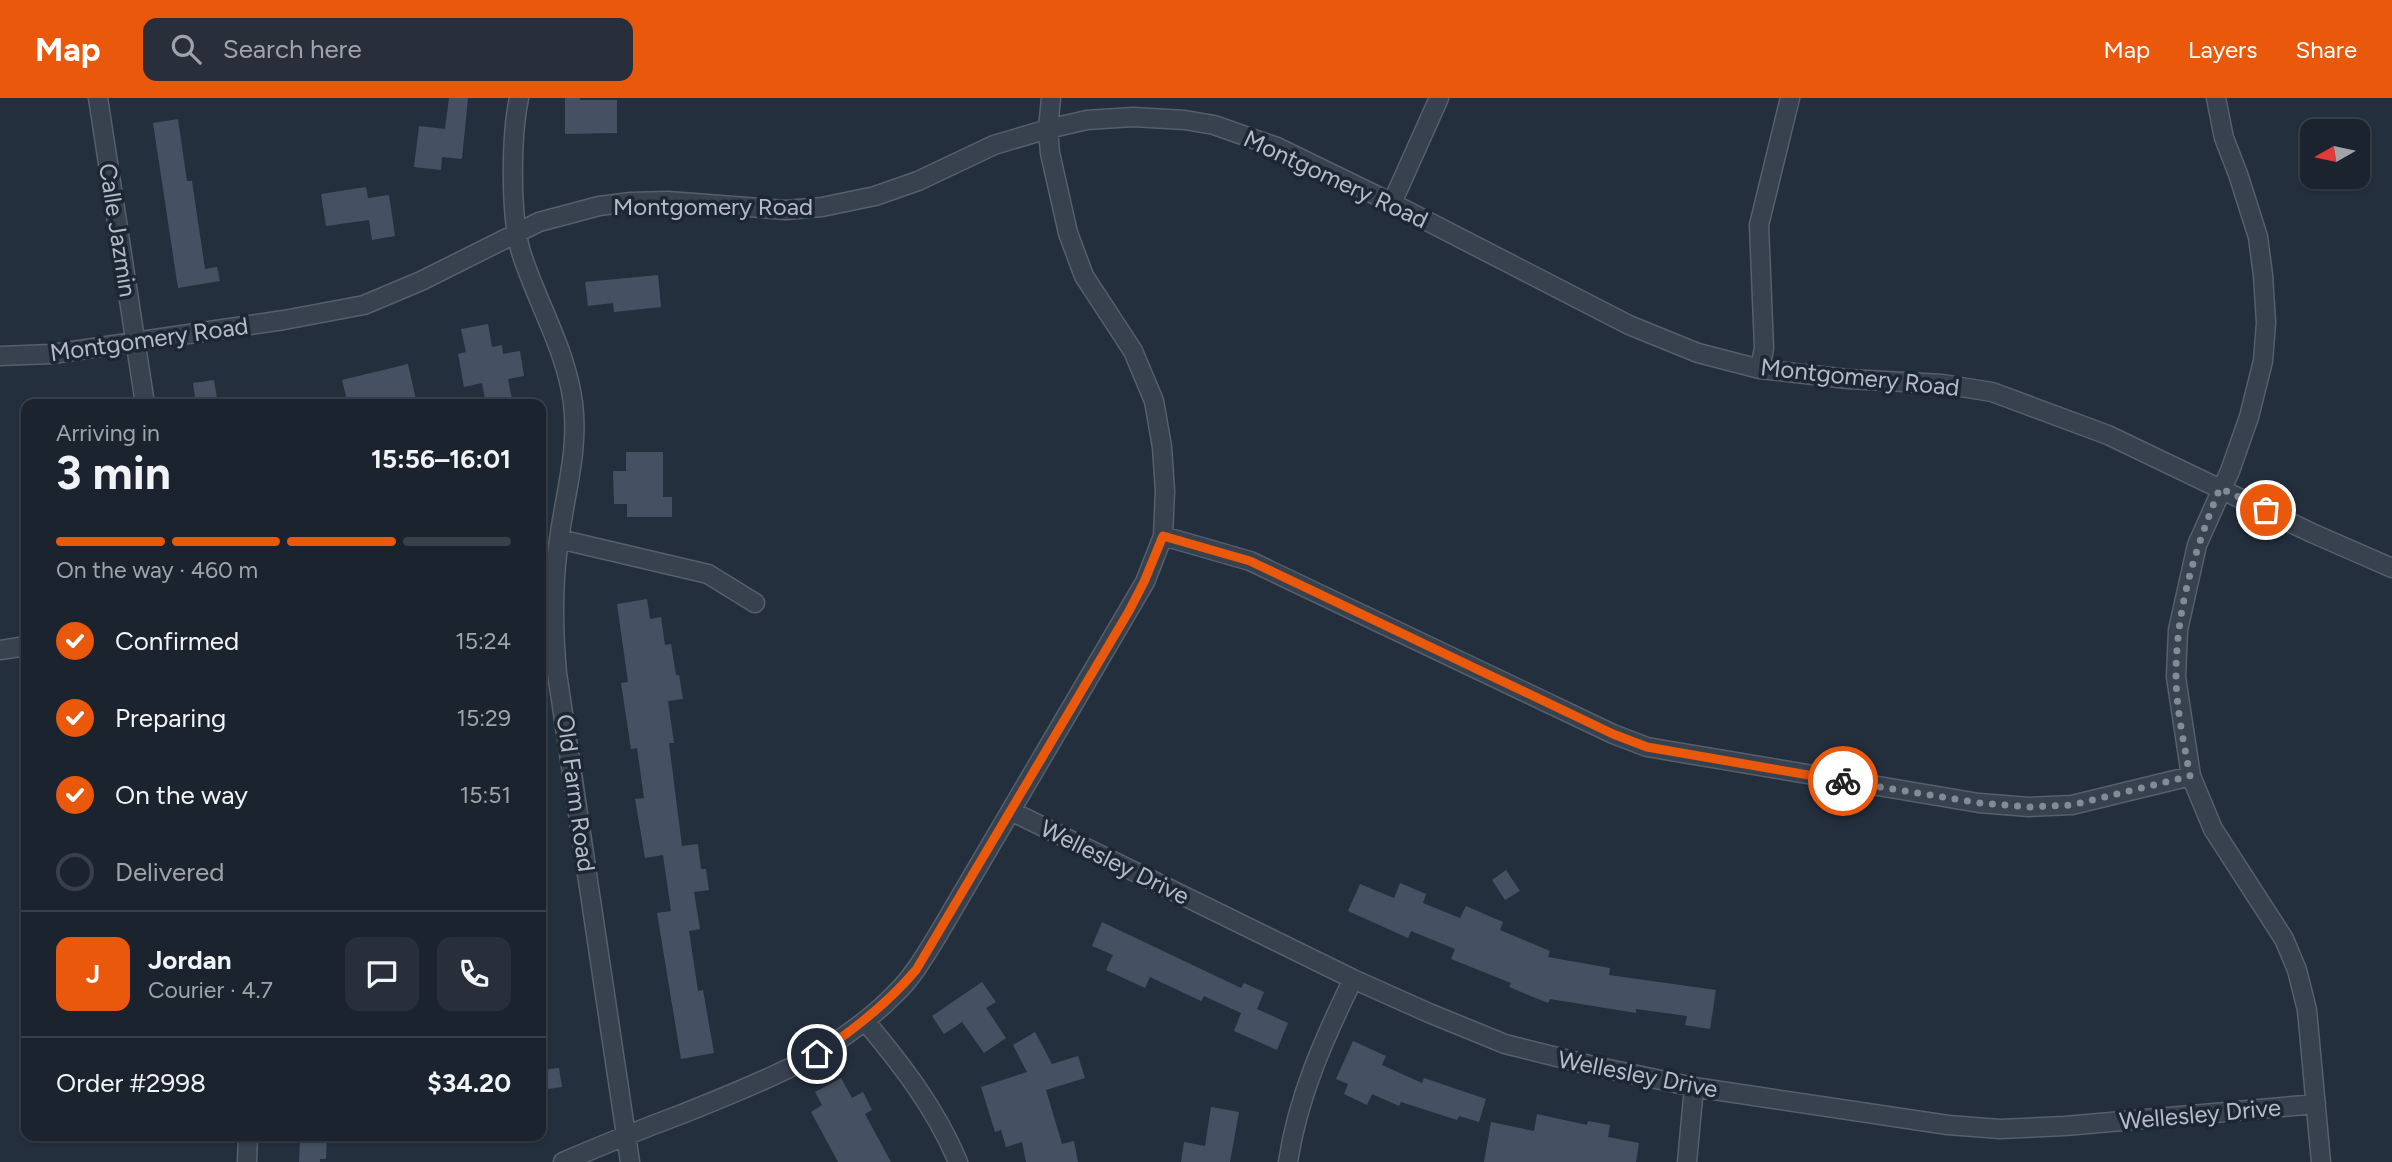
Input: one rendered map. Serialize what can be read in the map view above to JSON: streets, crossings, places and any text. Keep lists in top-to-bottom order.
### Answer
{
  "streets": {
    "street": [
      "Montgomery Road",
      "Calle Jazmin",
      "Old Farm Road",
      "Wellesley Drive"
    ]
  },
  "crossings": [
    ["Montgomery Road", "Calle Jazmin"],
    ["Montgomery Road", "Old Farm Road"]
  ],
  "north": "left",
  "page": {
    "header": "Map",
    "search": "Search here",
    "nav": ["Map", "Layers", "Share"],
    "heading": ["3 min", "Arriving in", "15:56–16:01"],
    "panel": [
      "Jordan",
      "Courier · 4.7",
      "Order #2998",
      "$34.20"
    ],
    "bar": "On the way · 460 m",
    "list": [
      ["Confirmed", "15:24"],
      ["Preparing", "15:29"],
      ["On the way", "15:51"],
      "Delivered"
    ],
    "round": "J"
  }
}
